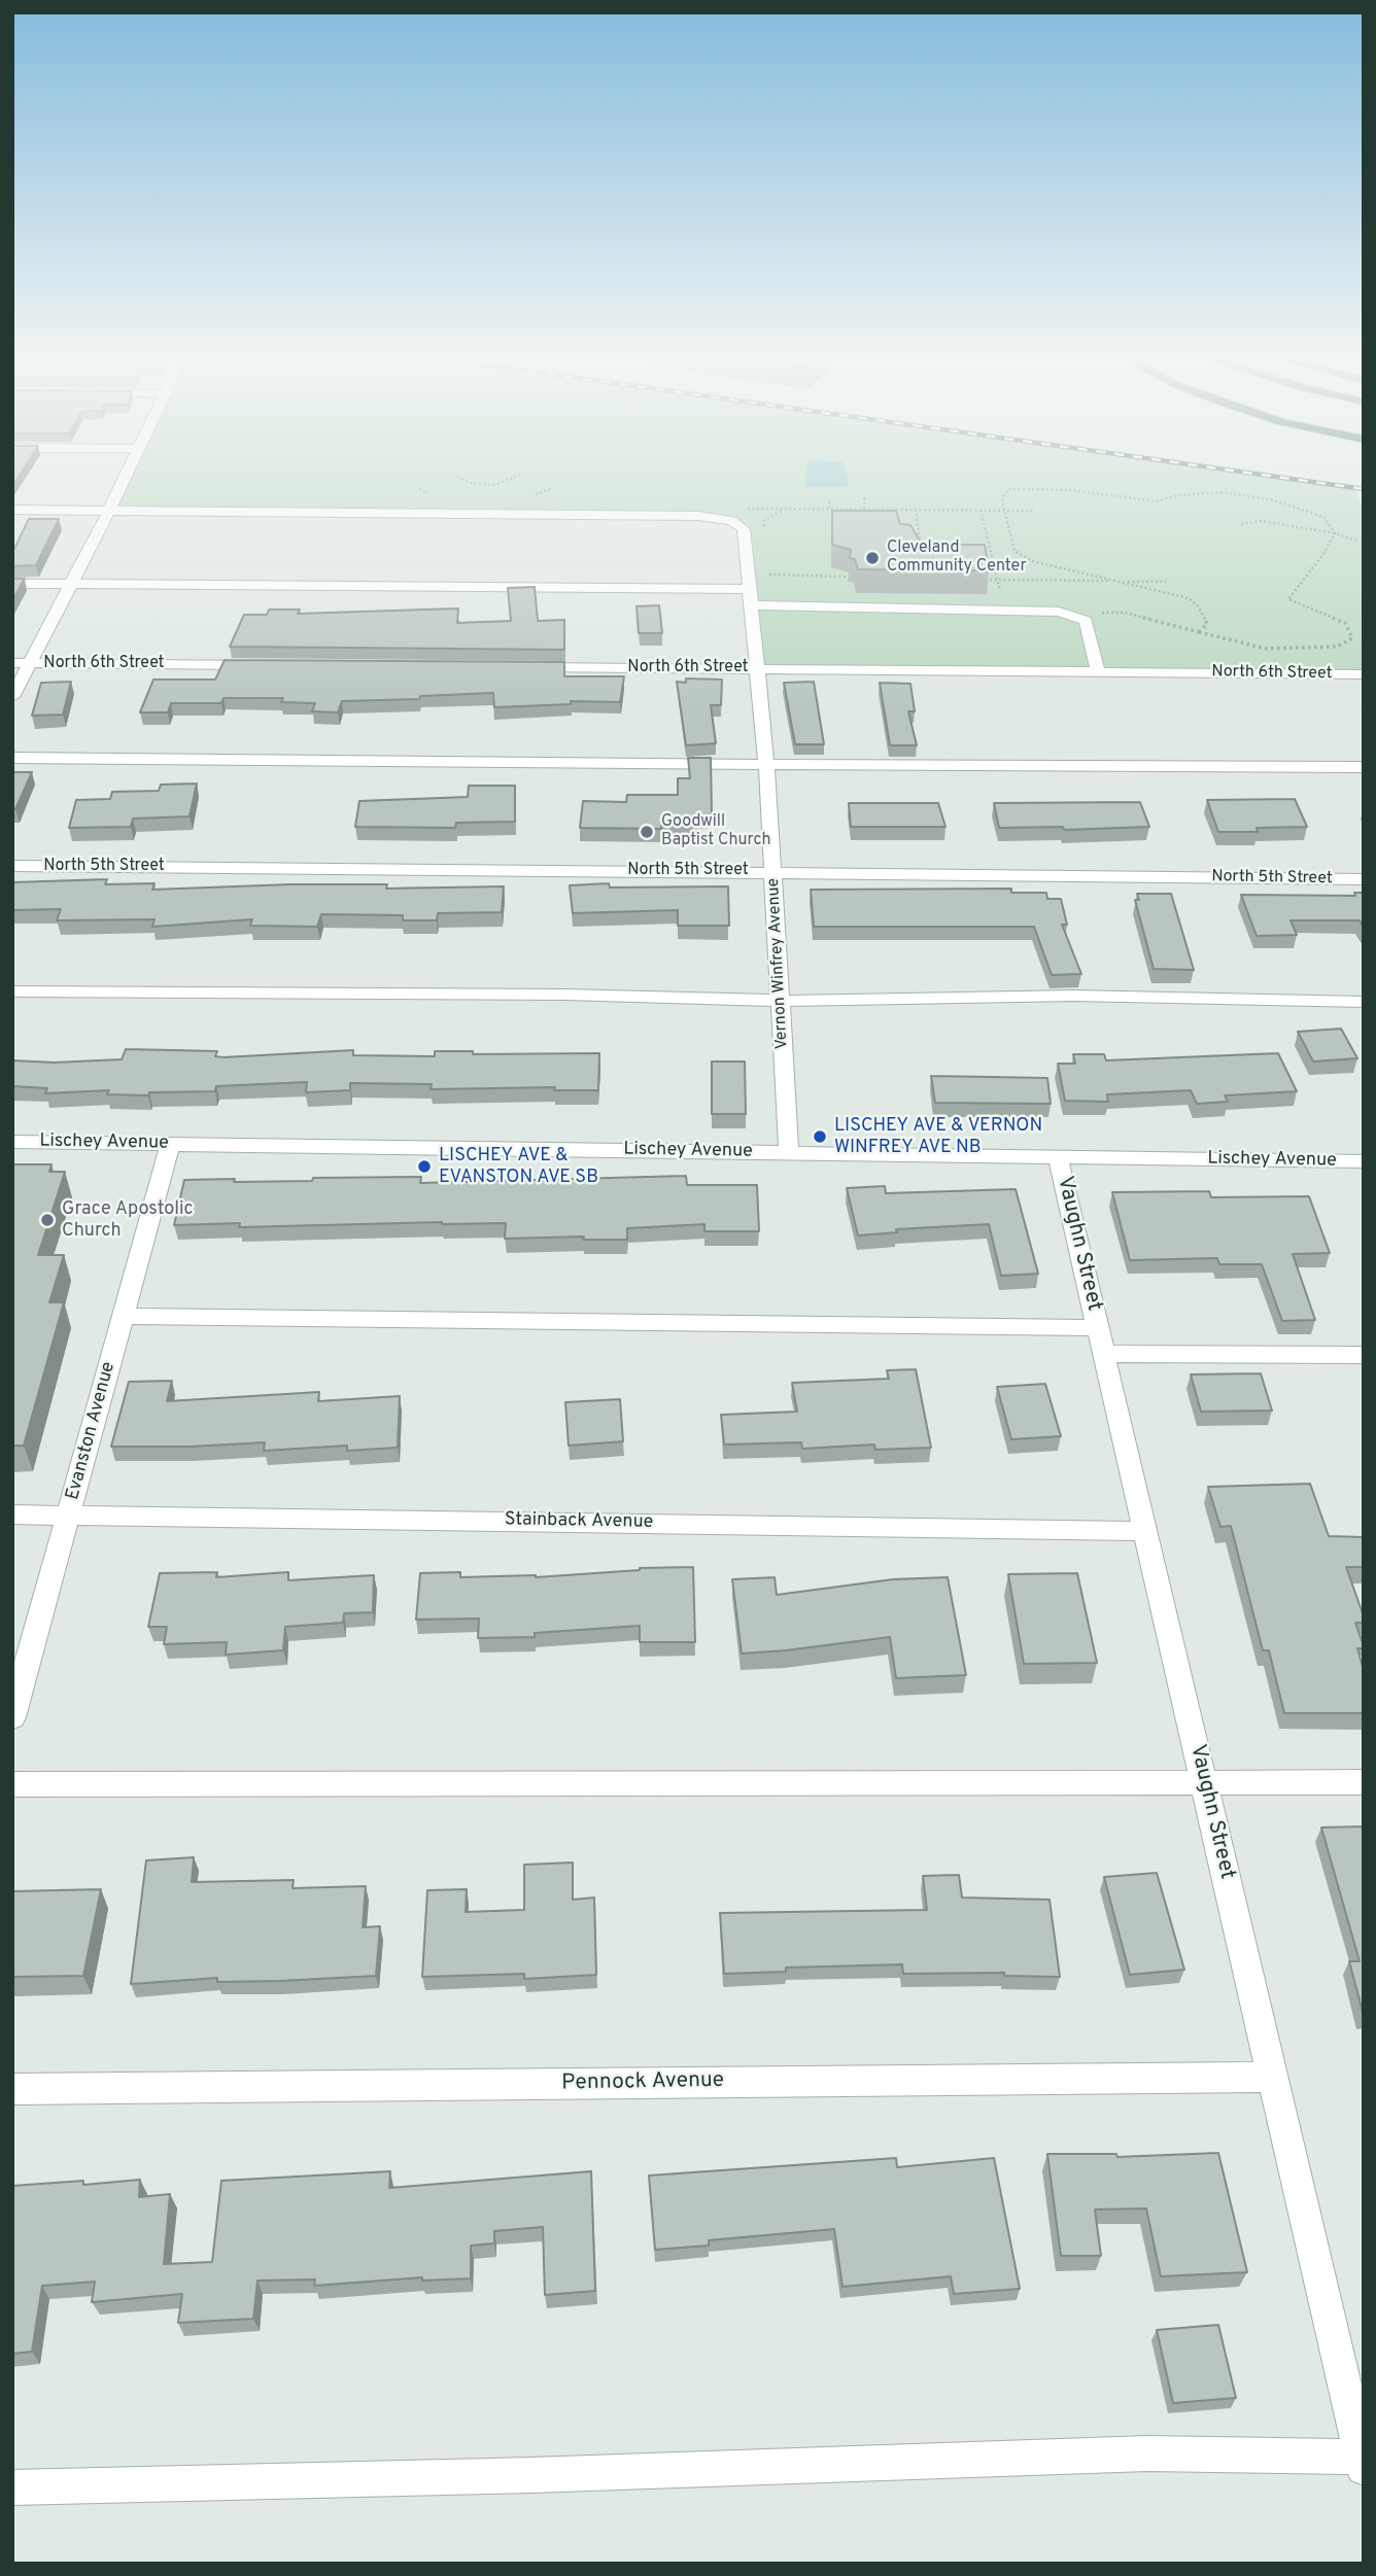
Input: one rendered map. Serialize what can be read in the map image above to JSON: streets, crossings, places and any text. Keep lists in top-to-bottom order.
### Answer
{
  "streets": {
    "street": [
      "North 6th Street",
      "North 5th Street",
      "Vernon Winfrey Avenue",
      "Lischey Avenue",
      "Vaughn Street",
      "Evanston Avenue",
      "Stainback Avenue",
      "Pennock Avenue"
    ]
  },
  "crossings": [
    ["North 6th Street", "Vernon Winfrey Avenue"],
    ["North 5th Street", "Vernon Winfrey Avenue"],
    ["Vernon Winfrey Avenue", "Lischey Avenue"],
    ["Lischey Avenue", "Vaughn Street"],
    ["Lischey Avenue", "Evanston Avenue"],
    ["Vaughn Street", "Stainback Avenue"],
    ["Vaughn Street", "Pennock Avenue"],
    ["Evanston Avenue", "Stainback Avenue"]
  ],
  "places": [
    "Cleveland Community Center",
    "Goodwill Baptist Church",
    "LISCHEY AVE & VERNON WINFREY AVE NB",
    "LISCHEY AVE & EVANSTON AVE SB",
    "Grace Apostolic Church"
  ]
}
